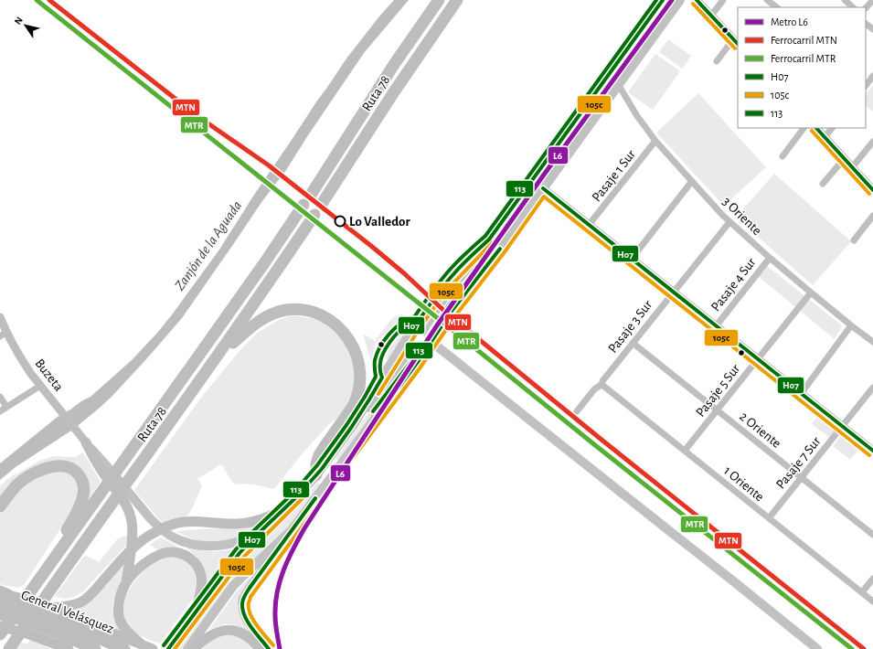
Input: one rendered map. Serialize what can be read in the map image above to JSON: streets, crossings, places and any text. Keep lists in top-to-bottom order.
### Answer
{
  "streets": {
    "highway": ["Ruta 78", "General Velásquez"],
    "street": [
      "Pasaje 1 Sur",
      "3 Oriente",
      "Pasaje 4 Sur",
      "Pasaje 3 Sur",
      "Buzeta",
      "Pasaje 5 Sur",
      "2 Oriente",
      "Pasaje 7 Sur",
      "1 Oriente"
    ]
  },
  "crossings": [
    ["Pasaje 1 Sur", "3 Oriente"],
    ["3 Oriente", "Pasaje 4 Sur"],
    ["3 Oriente", "Pasaje 3 Sur"],
    ["3 Oriente", "Pasaje 5 Sur"],
    ["Pasaje 3 Sur", "2 Oriente"],
    ["Pasaje 3 Sur", "1 Oriente"],
    ["Pasaje 5 Sur", "2 Oriente"],
    ["Pasaje 5 Sur", "1 Oriente"],
    ["2 Oriente", "Pasaje 7 Sur"],
    ["Pasaje 7 Sur", "1 Oriente"]
  ],
  "water": ["Zanjón de la Aguada"],
  "places": ["Lo Valledor"],
  "lines": [
    "metro line L6",
    "rail line MTN",
    "rail line MTR",
    "transit line H07",
    "transit line 113",
    "transit line 105c"
  ],
  "legend": [
    "Metro L6",
    "Ferrocarril MTN",
    "Ferrocarril MTR",
    "H07",
    "105c",
    "113"
  ],
  "north": "top left"
}
